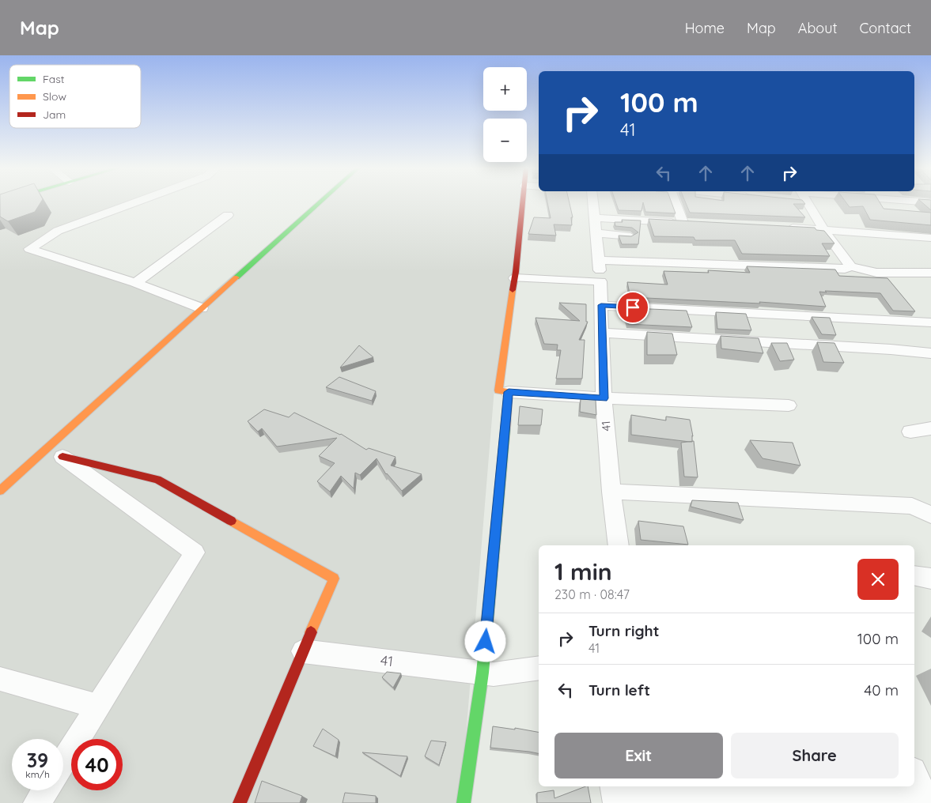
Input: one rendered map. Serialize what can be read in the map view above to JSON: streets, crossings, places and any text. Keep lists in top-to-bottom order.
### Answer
{
  "streets": {
    "street": ["41"]
  },
  "legend": ["Fast", "Slow", "Jam"],
  "page": {
    "header": "Map",
    "nav": [
      "Home",
      "Map",
      "About",
      "Contact"
    ],
    "map_buttons": ["+", "−"],
    "turn": ["100 m", "41"],
    "heading": ["1 min", "230 m · 08:47"],
    "list": [
      {
        "name": "Turn right",
        "note": "41",
        "value": "100 m"
      },
      {
        "name": "Turn left",
        "value": "40 m"
      }
    ],
    "buttons": ["Exit", "Share"],
    "speed": "39 km/h",
    "limit": "40"
  }
}
